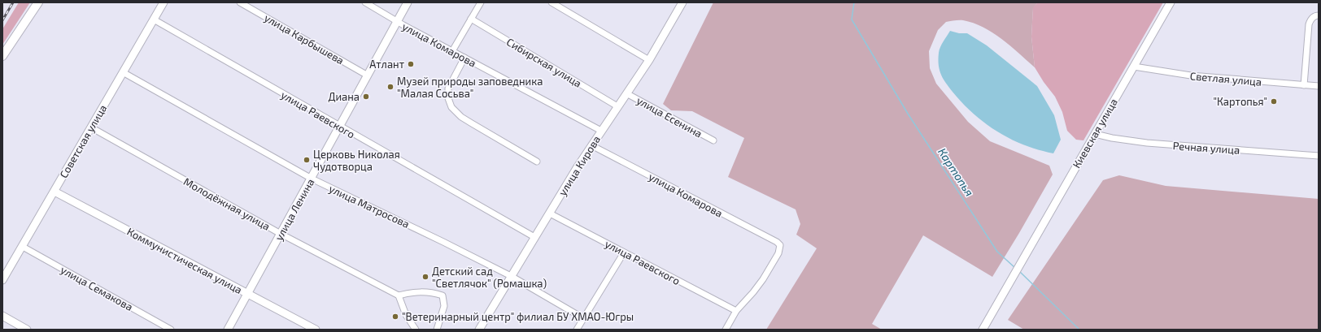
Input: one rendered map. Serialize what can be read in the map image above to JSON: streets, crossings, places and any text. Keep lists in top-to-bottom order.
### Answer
{
  "streets": {
    "street": [
      "улица Карбышева",
      "улица Комарова",
      "Сибирская улица",
      "Светлая улица",
      "улица Раевского",
      "улица Есенина",
      "Киевская улица",
      "Советская улица",
      "Речная улица",
      "улица Кирова",
      "Молодёжная улица",
      "улица Матросова",
      "улица Ленина",
      "Коммунистическая улица",
      "улица Семакова"
    ]
  },
  "crossings": [
    ["улица Карбышева", "улица Ленина"],
    ["улица Комарова", "улица Раевского"],
    ["улица Комарова", "улица Кирова"],
    ["улица Комарова", "улица Ленина"],
    ["Сибирская улица", "улица Кирова"],
    ["Светлая улица", "Киевская улица"],
    ["улица Раевского", "Советская улица"],
    ["улица Раевского", "улица Кирова"],
    ["улица Раевского", "улица Ленина"],
    ["улица Есенина", "улица Кирова"],
    ["Киевская улица", "Речная улица"],
    ["Советская улица", "Молодёжная улица"],
    ["Советская улица", "улица Матросова"],
    ["Советская улица", "Коммунистическая улица"],
    ["Советская улица", "улица Семакова"],
    ["улица Кирова", "улица Матросова"],
    ["Молодёжная улица", "улица Ленина"],
    ["улица Матросова", "улица Ленина"],
    ["улица Ленина", "Коммунистическая улица"]
  ],
  "water": ["Картопья"],
  "places": [
    "Атлант",
    "Музей природы заповедника \"Малая Сосьва\"",
    "Диана",
    "\"Картопья\"",
    "Церковь Николая Чудотворца",
    "Детский сад \"Светлячок\" (Ромашка)",
    "\"Ветеринарный центр\" филиал БУ ХМАО-Югры"
  ]
}
